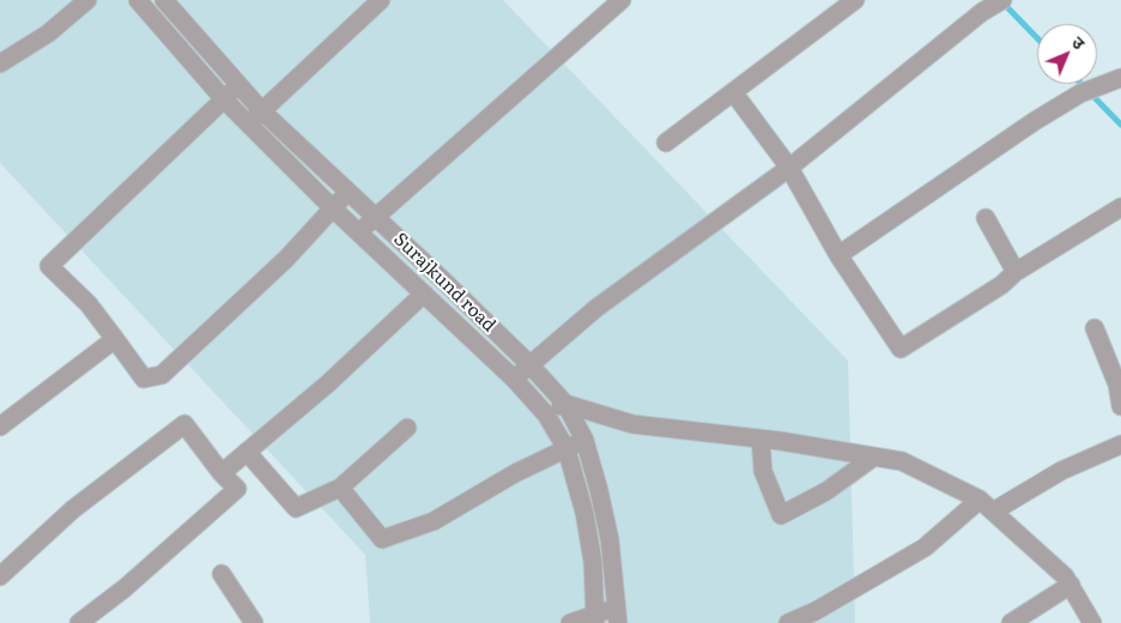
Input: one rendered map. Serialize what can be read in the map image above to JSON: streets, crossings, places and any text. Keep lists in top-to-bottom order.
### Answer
{
  "streets": {
    "street": ["Surajkund road"]
  },
  "north": "top right"
}
